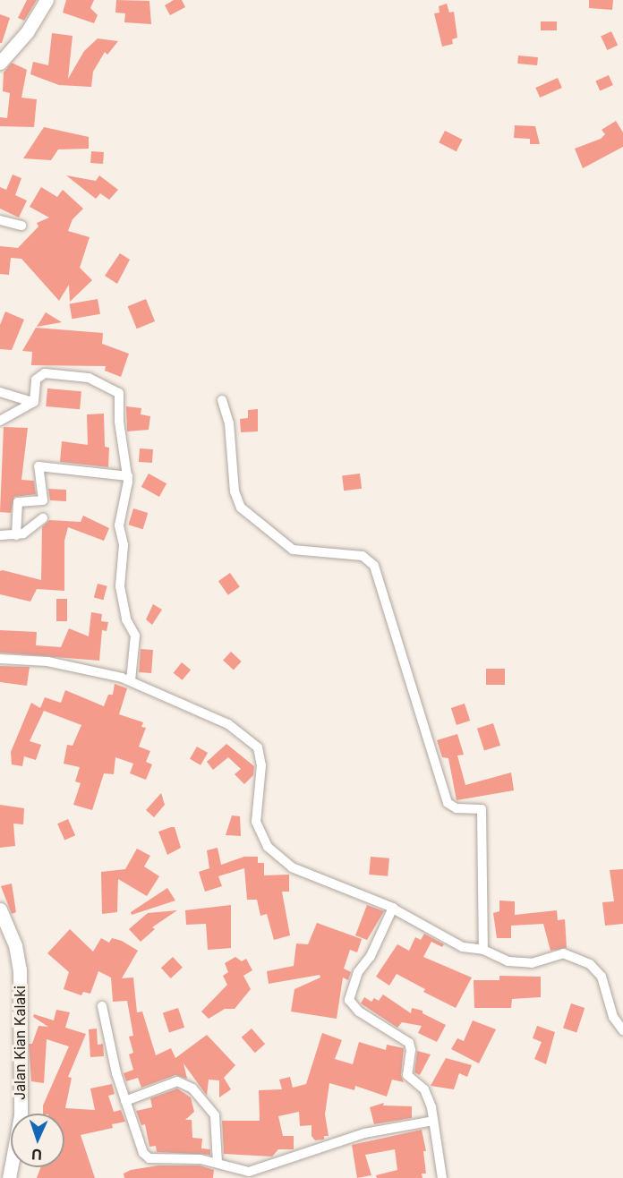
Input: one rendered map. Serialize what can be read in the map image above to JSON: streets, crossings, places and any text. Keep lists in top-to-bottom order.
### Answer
{
  "streets": {
    "street": ["Jalan Kian Kalaki"]
  },
  "north": "bottom"
}
